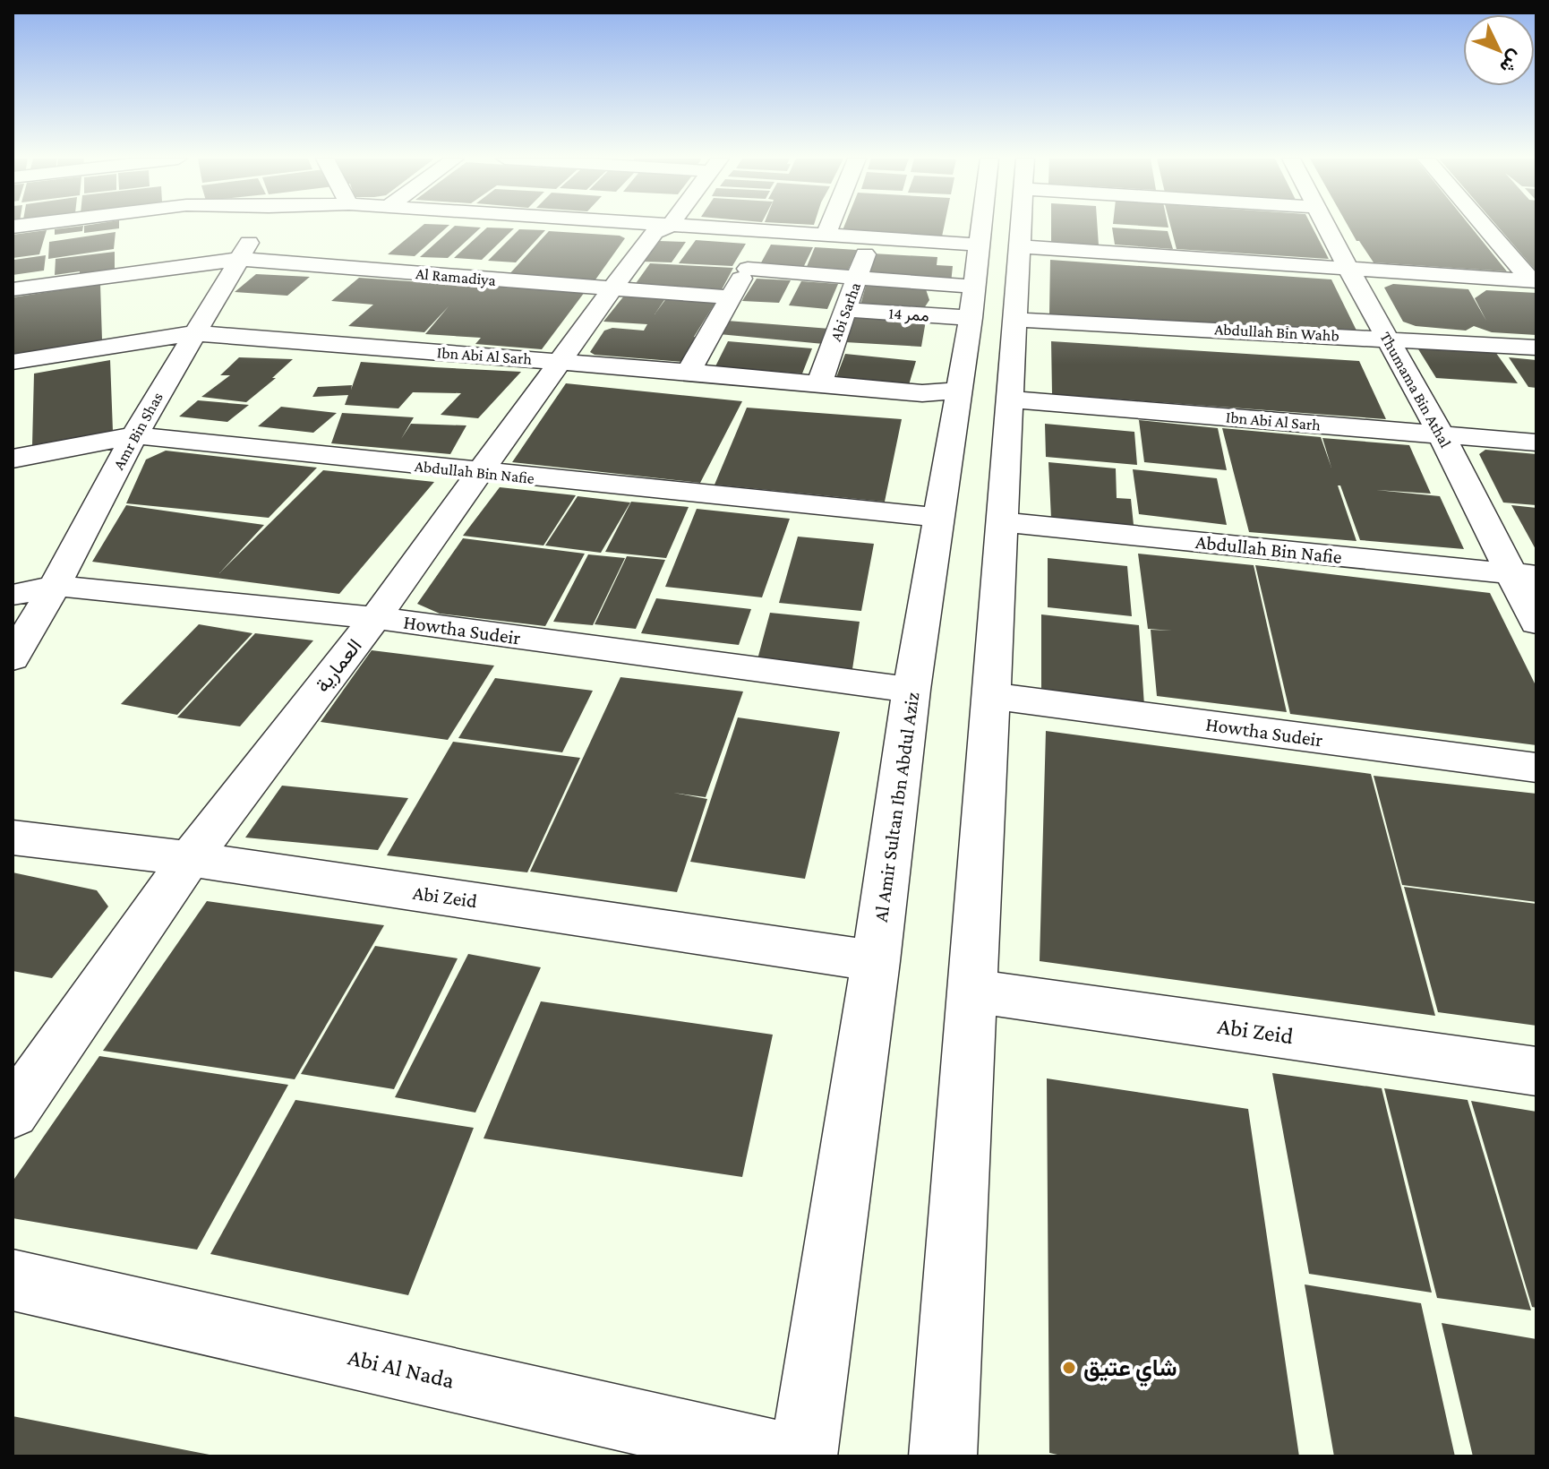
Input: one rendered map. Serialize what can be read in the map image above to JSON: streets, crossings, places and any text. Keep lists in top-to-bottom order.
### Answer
{
  "streets": {
    "street": [
      "Al Ramadiya",
      "Abi Sarha",
      "ممر 14",
      "Abdullah Bin Wahb",
      "Ibn Abi Al Sarh",
      "Thumama Bin Athal",
      "Amr Bin Shas",
      "Abdullah Bin Nafie",
      "Howtha Sudeir",
      "العمارية",
      "Al Amir Sultan Ibn Abdul Aziz",
      "Abi Zeid",
      "Abi Al Nada"
    ]
  },
  "crossings": [
    ["Al Ramadiya", "Amr Bin Shas"],
    ["Al Ramadiya", "العمارية"],
    ["Abi Sarha", "ممر 14"],
    ["Abi Sarha", "Ibn Abi Al Sarh"],
    ["ممر 14", "Al Amir Sultan Ibn Abdul Aziz"],
    ["Abdullah Bin Wahb", "Thumama Bin Athal"],
    ["Abdullah Bin Wahb", "Al Amir Sultan Ibn Abdul Aziz"],
    ["Ibn Abi Al Sarh", "Thumama Bin Athal"],
    ["Ibn Abi Al Sarh", "Amr Bin Shas"],
    ["Ibn Abi Al Sarh", "العمارية"],
    ["Ibn Abi Al Sarh", "Al Amir Sultan Ibn Abdul Aziz"],
    ["Thumama Bin Athal", "Abdullah Bin Nafie"],
    ["Amr Bin Shas", "Abdullah Bin Nafie"],
    ["Amr Bin Shas", "Howtha Sudeir"],
    ["Abdullah Bin Nafie", "العمارية"],
    ["Abdullah Bin Nafie", "Al Amir Sultan Ibn Abdul Aziz"],
    ["Howtha Sudeir", "العمارية"],
    ["Howtha Sudeir", "Al Amir Sultan Ibn Abdul Aziz"],
    ["العمارية", "Abi Zeid"],
    ["Al Amir Sultan Ibn Abdul Aziz", "Abi Zeid"]
  ],
  "places": ["شاي عتيق"],
  "north": "bottom right"
}
